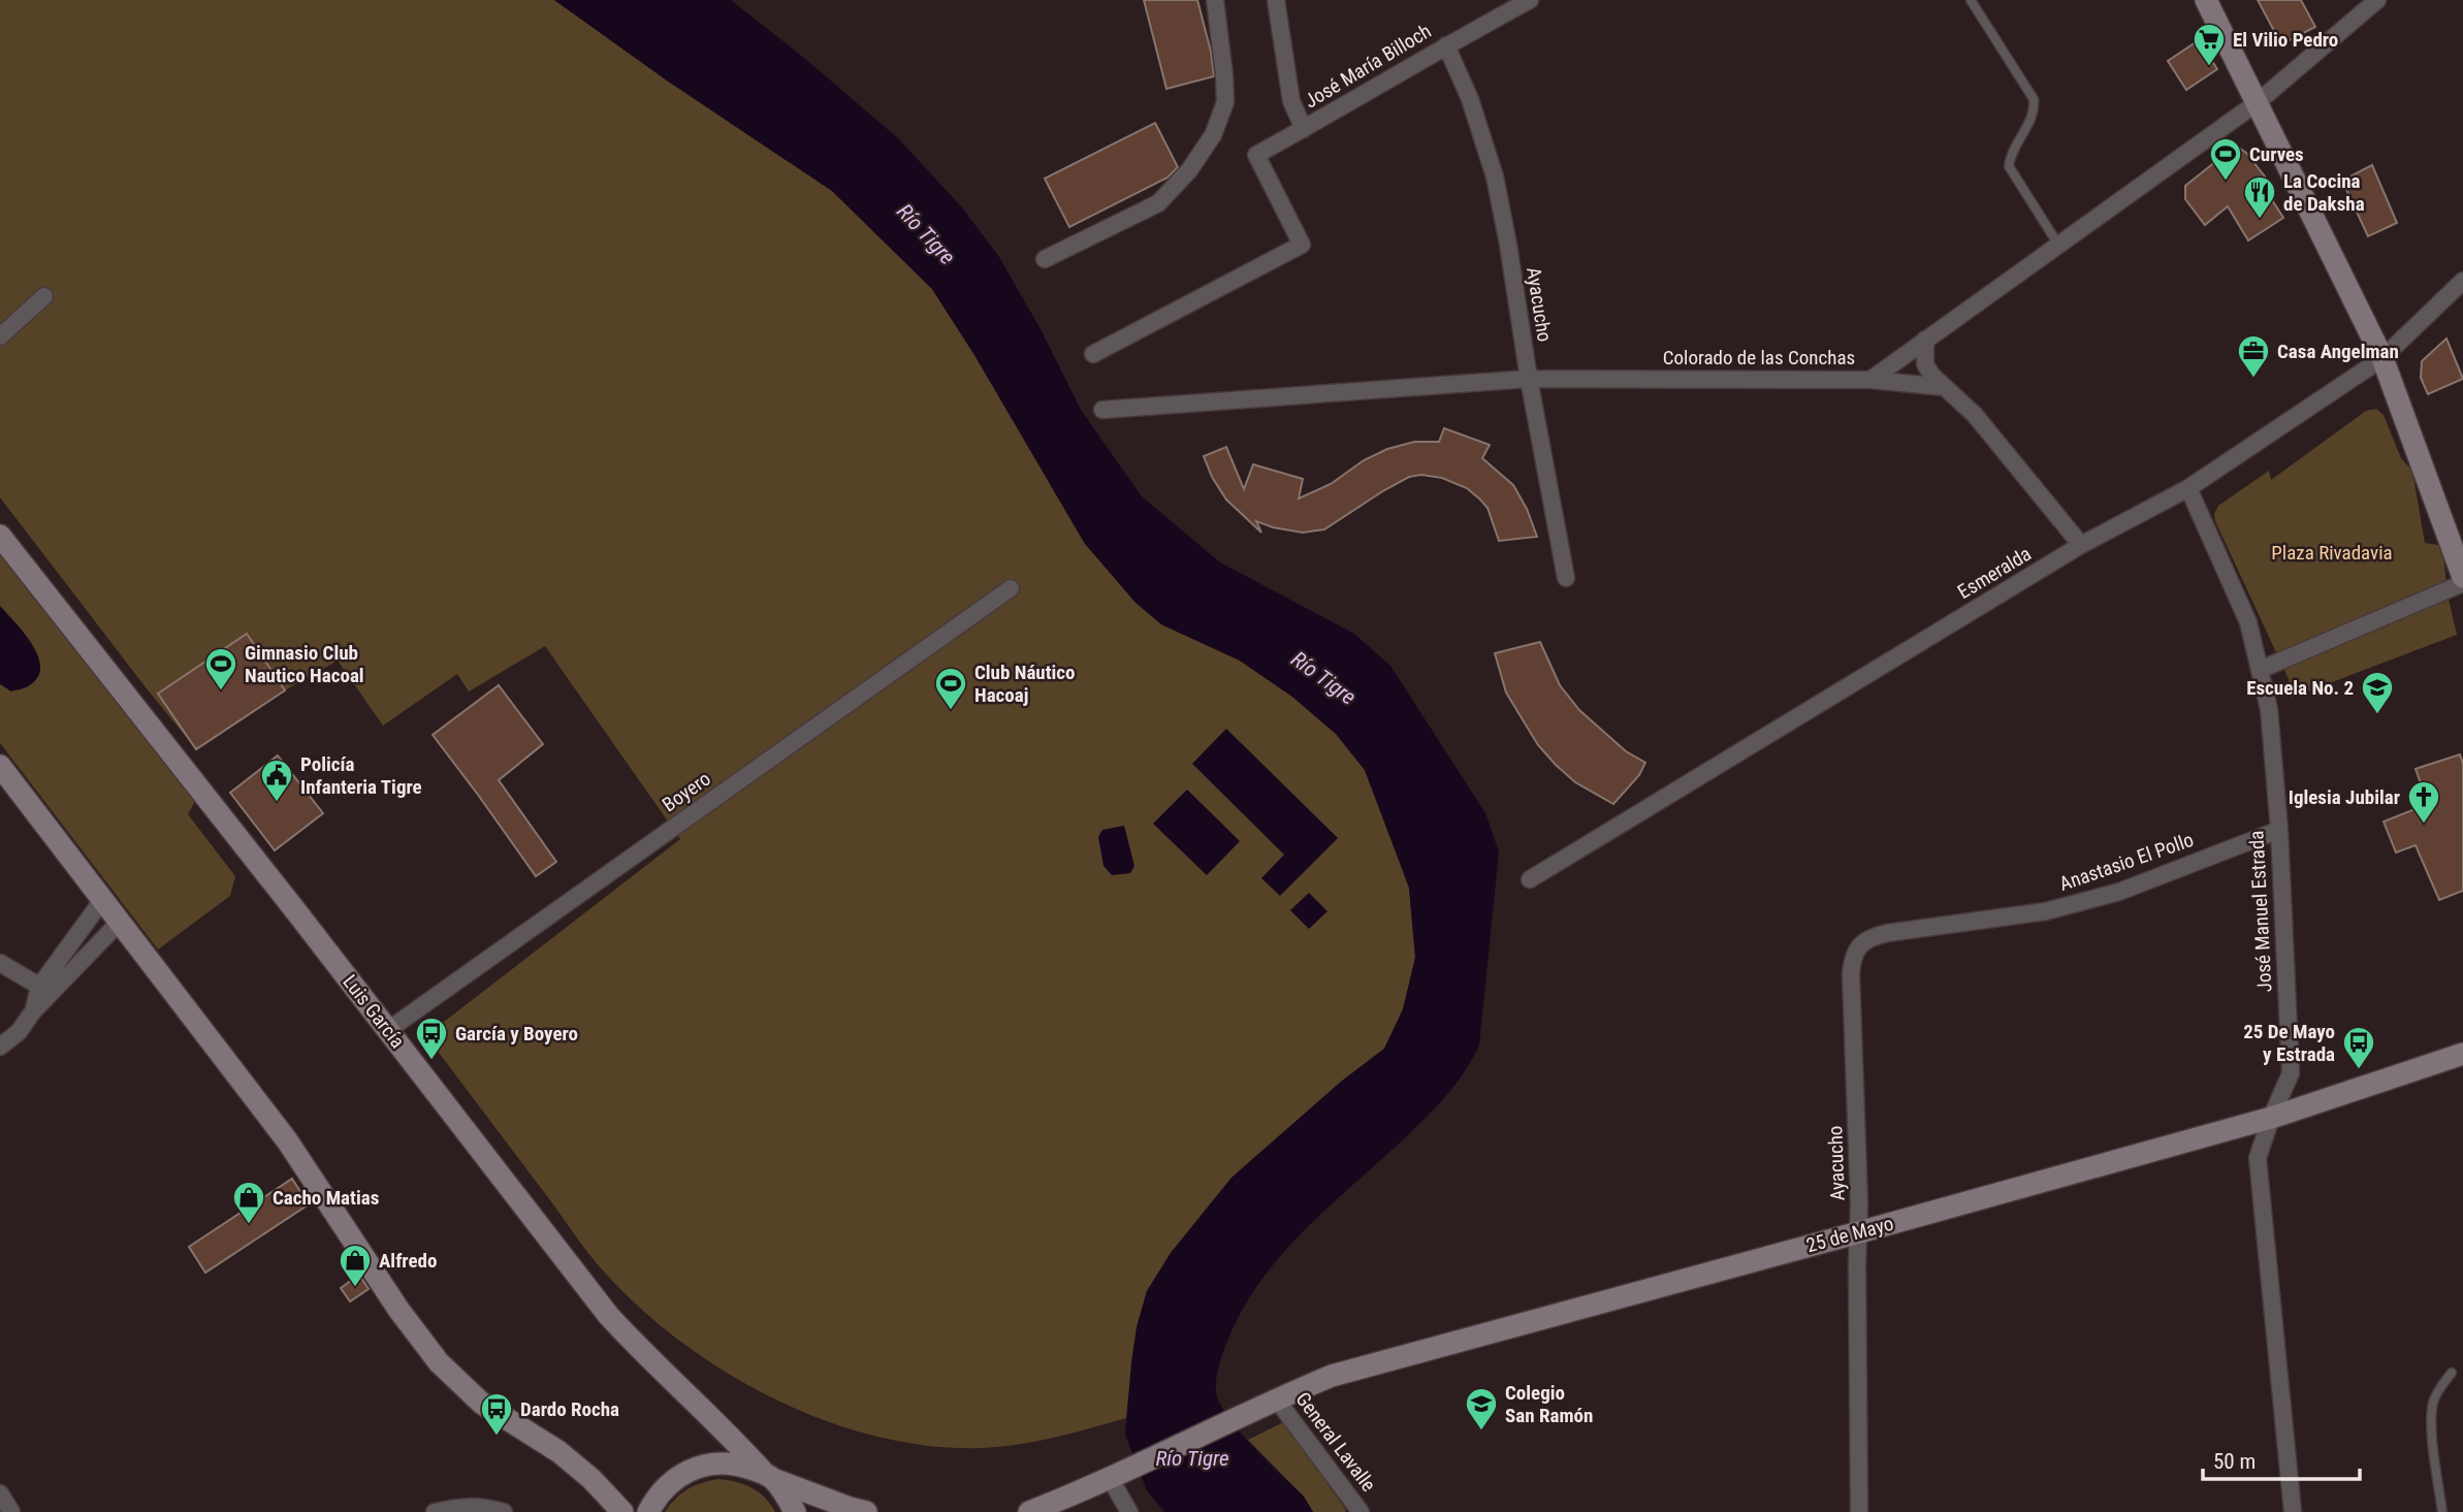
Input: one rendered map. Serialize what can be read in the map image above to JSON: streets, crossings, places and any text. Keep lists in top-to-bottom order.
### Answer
{
  "streets": {
    "main road": ["Luis García", "25 de Mayo"],
    "street": [
      "José María Billoch",
      "Ayacucho",
      "Colorado de las Conchas",
      "Esmeralda",
      "Boyero",
      "Anastasio El Pollo",
      "José Manuel Estrada",
      "General Lavalle"
    ]
  },
  "crossings": [
    ["José María Billoch", "Ayacucho"],
    ["Ayacucho", "Colorado de las Conchas"],
    ["Ayacucho", "Anastasio El Pollo"],
    ["Ayacucho", "25 de Mayo"],
    ["Esmeralda", "José Manuel Estrada"],
    ["Boyero", "Luis García"],
    ["Anastasio El Pollo", "José Manuel Estrada"],
    ["José Manuel Estrada", "25 de Mayo"],
    ["25 de Mayo", "General Lavalle"]
  ],
  "water": ["Río Tigre"],
  "parks": ["Plaza Rivadavia"],
  "places": {
    "supermarket": ["El Vilio Pedro"],
    "sports": ["Curves", "Gimnasio Club Nautico Hacoal", "Club Náutico Hacoaj"],
    "restaurant": ["La Cocina de Daksha"],
    "office": ["Casa Angelman"],
    "school or university": ["Escuela No. 2", "Colegio San Ramón"],
    "public building": ["Policía Infanteria Tigre"],
    "church": ["Iglesia Jubilar"],
    "bus stop": ["García y Boyero", "25 De Mayo y Estrada", "Dardo Rocha"],
    "shop": ["Cacho Matias", "Alfredo"]
  },
  "scale_bar": "50 m"
}
